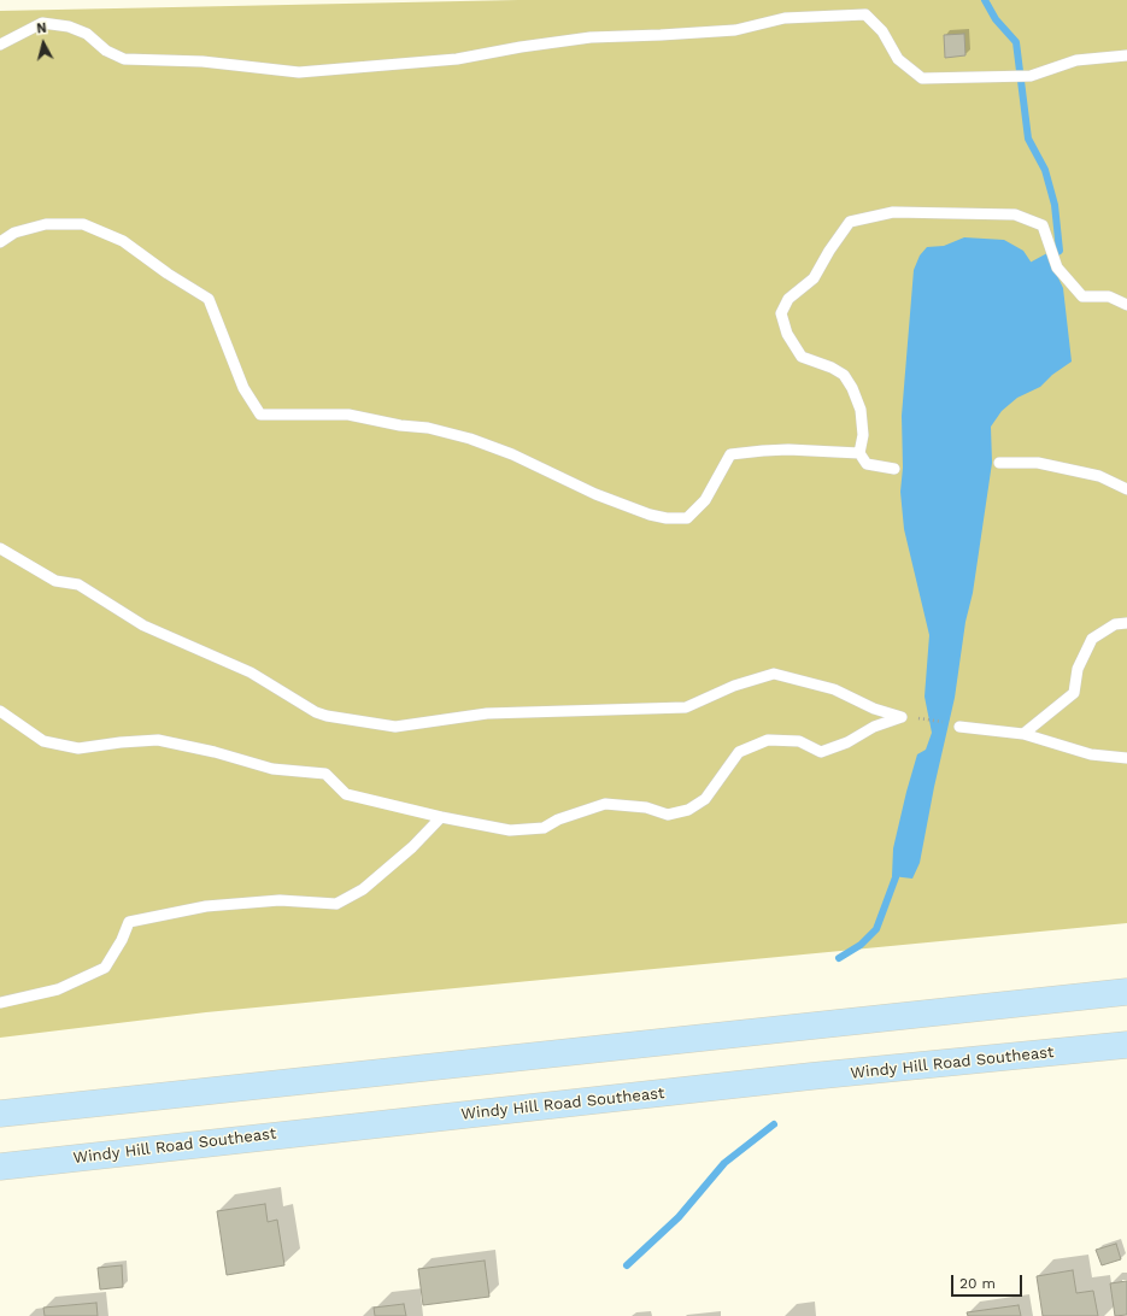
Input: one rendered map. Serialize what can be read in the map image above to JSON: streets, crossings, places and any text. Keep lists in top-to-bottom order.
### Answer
{
  "streets": {
    "main road": ["Windy Hill Road Southeast"]
  },
  "scale_bar": "20 m",
  "north": "top"
}
